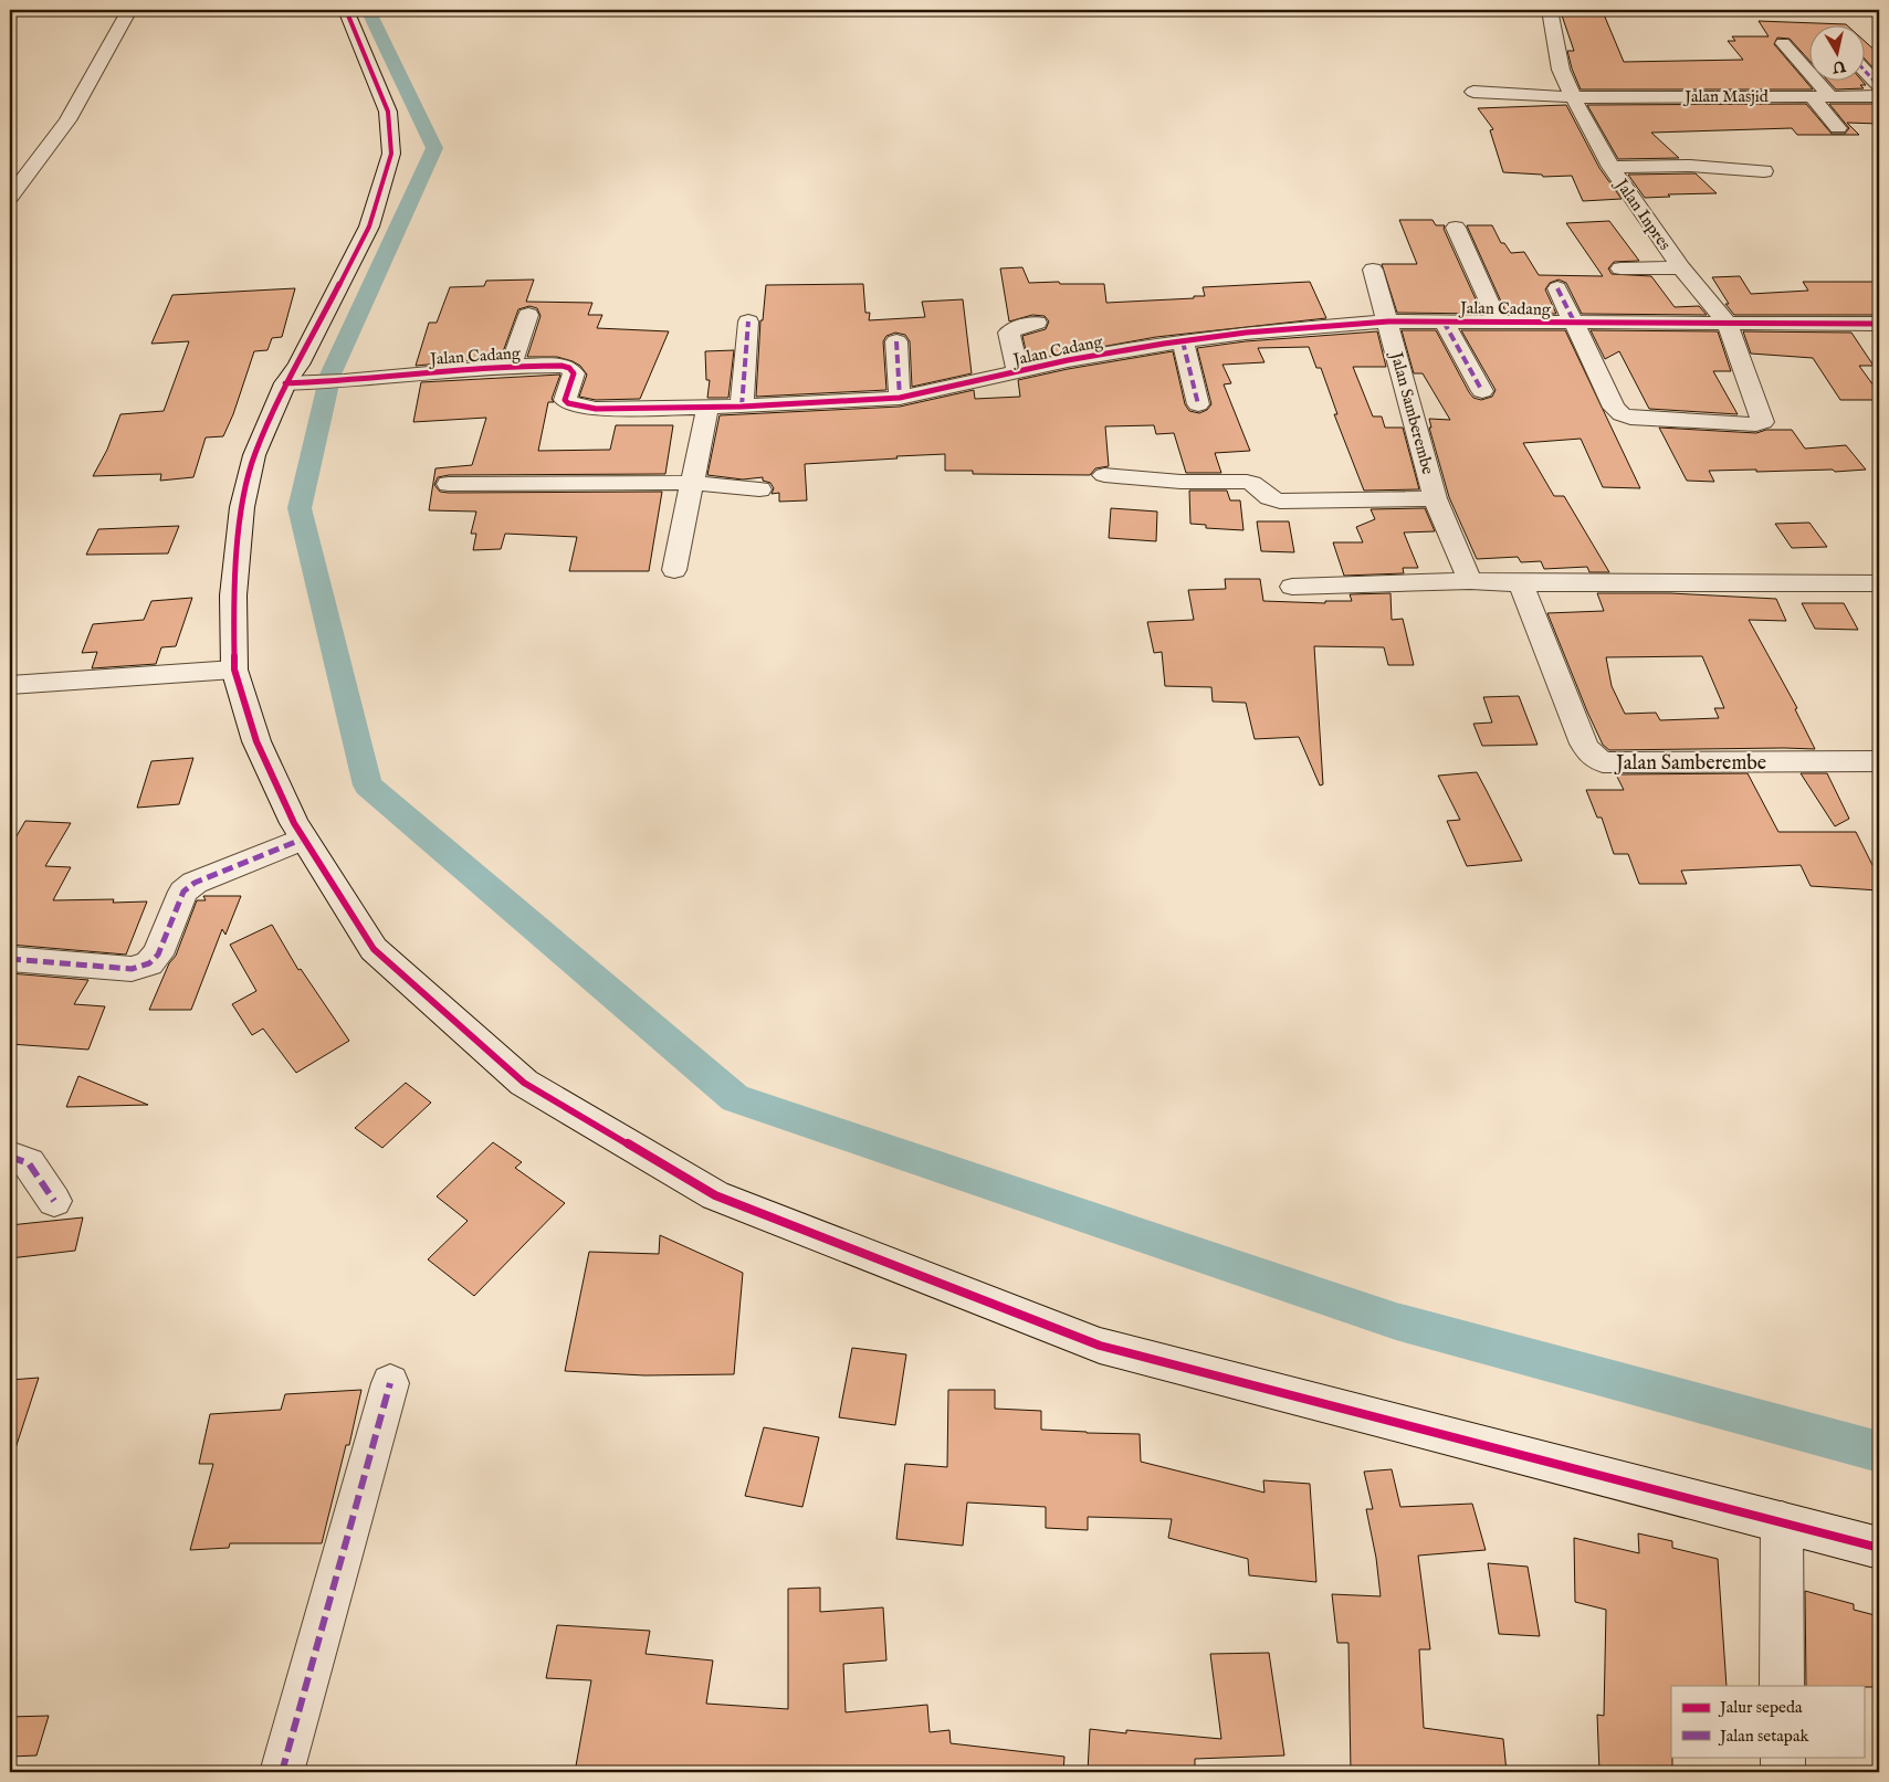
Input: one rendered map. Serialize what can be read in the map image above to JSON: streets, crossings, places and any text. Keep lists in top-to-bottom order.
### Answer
{
  "streets": {
    "street": [
      "Jalan Masjid",
      "Jalan Inpres",
      "Jalan Cadang",
      "Jalan Samberembe"
    ]
  },
  "crossings": [
    ["Jalan Masjid", "Jalan Inpres"],
    ["Jalan Inpres", "Jalan Cadang"],
    ["Jalan Cadang", "Jalan Samberembe"]
  ],
  "legend": ["Jalur sepeda", "Jalan setapak"],
  "north": "bottom"
}
